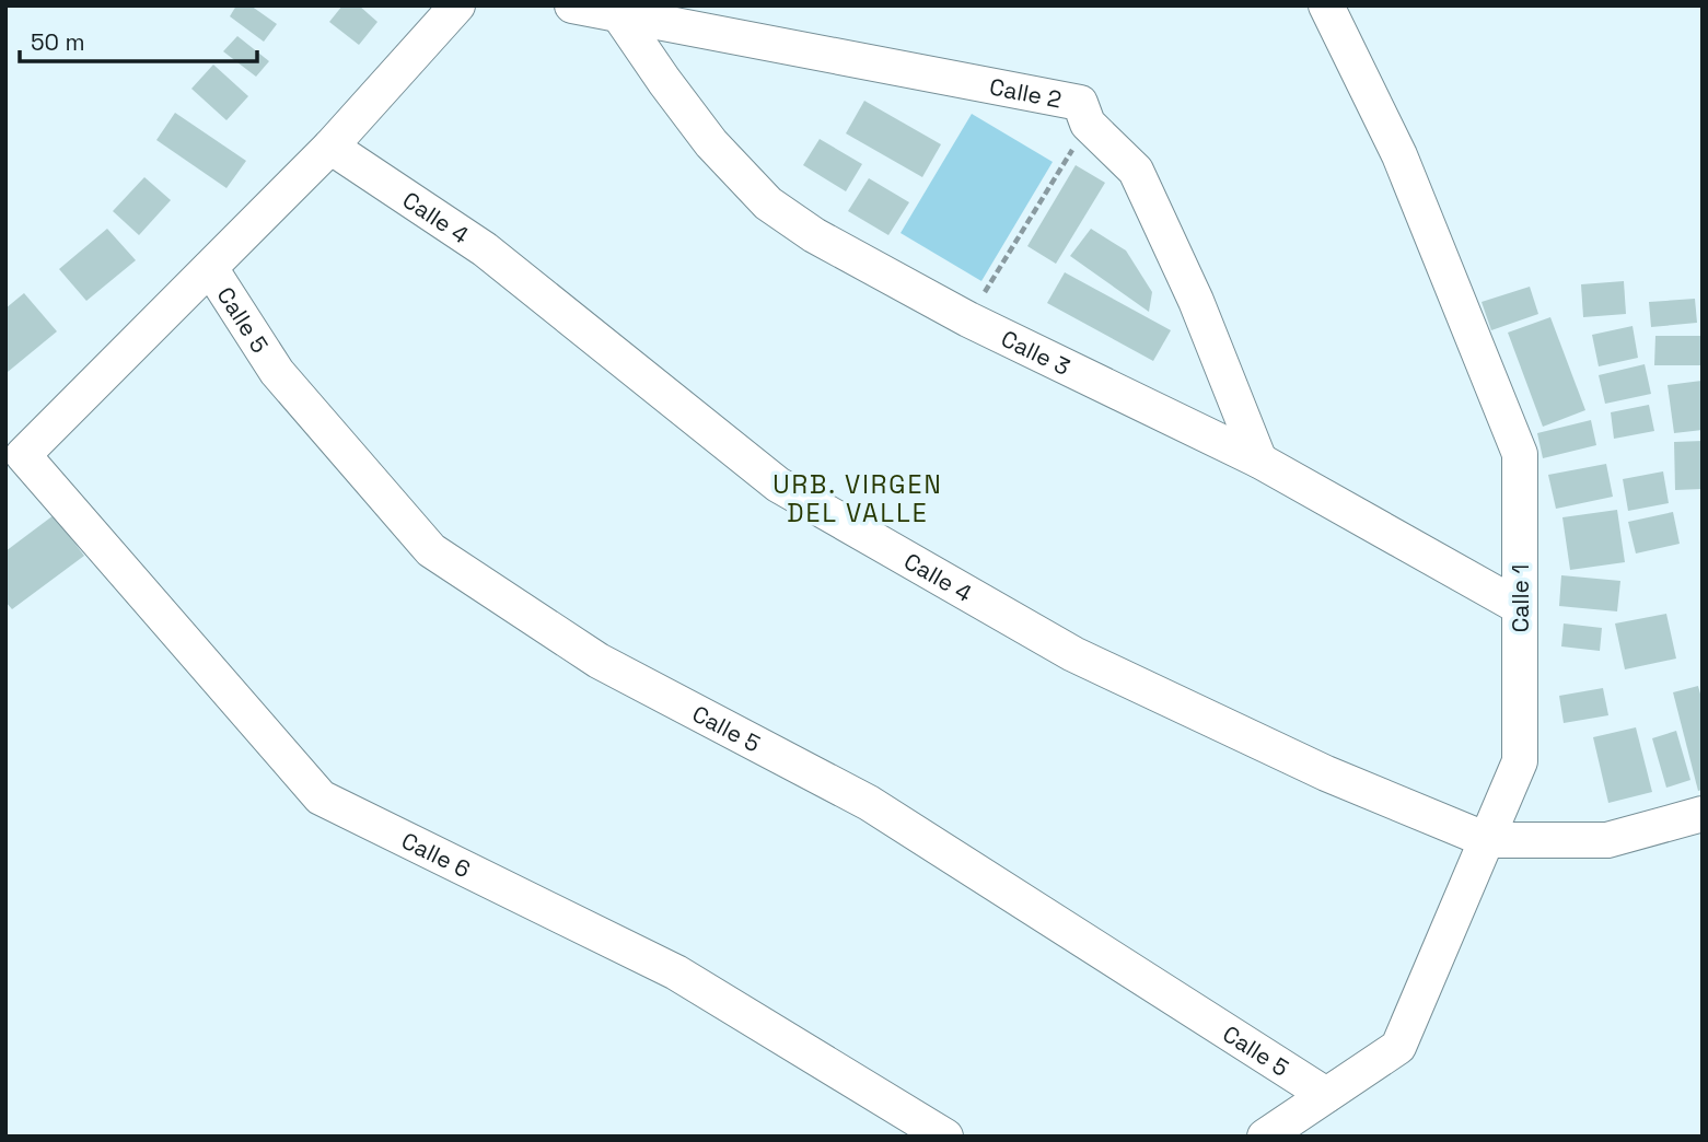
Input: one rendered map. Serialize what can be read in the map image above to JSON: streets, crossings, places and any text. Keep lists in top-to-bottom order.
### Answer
{
  "streets": {
    "street": [
      "Calle 2",
      "Calle 4",
      "Calle 5",
      "Calle 3",
      "Calle 1",
      "Calle 6"
    ]
  },
  "crossings": [
    ["Calle 2", "Calle 3"],
    ["Calle 4", "Calle 1"],
    ["Calle 5", "Calle 1"],
    ["Calle 5", "Calle 6"],
    ["Calle 3", "Calle 1"]
  ],
  "districts": ["URB. VIRGEN DEL VALLE"],
  "scale_bar": "50 m"
}
